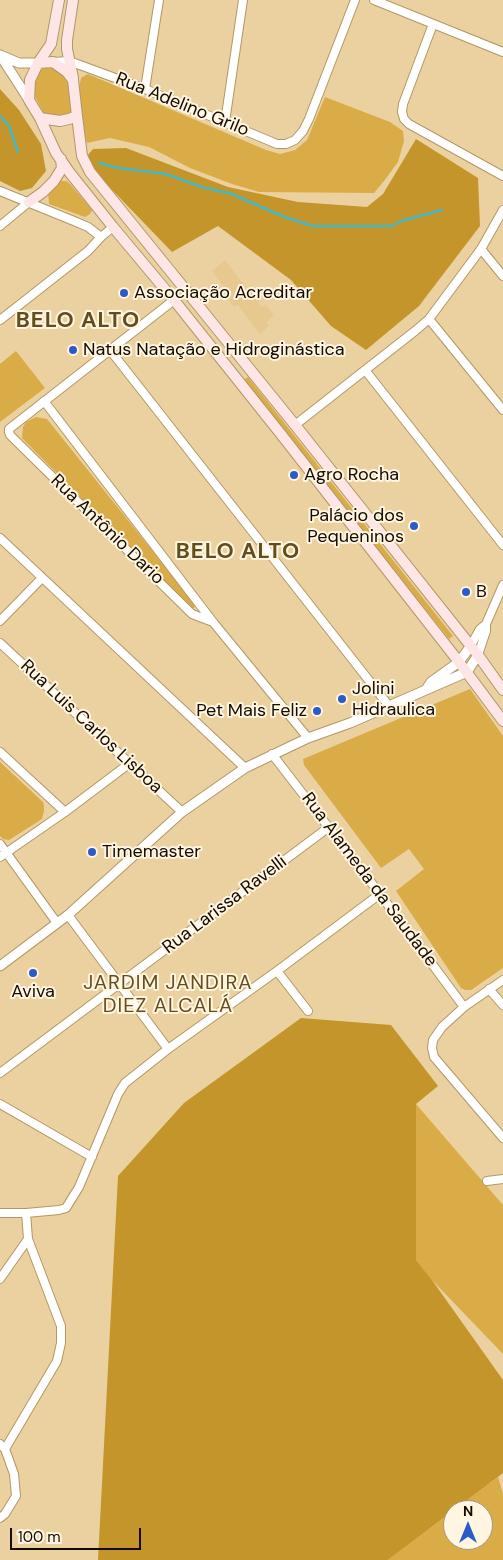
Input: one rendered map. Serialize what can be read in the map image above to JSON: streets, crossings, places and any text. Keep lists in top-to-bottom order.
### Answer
{
  "streets": {
    "street": [
      "Rua Adelino Grilo",
      "Rua Antônio Dario",
      "Rua Luis Carlos Lisboa",
      "Rua Alameda da Saudade",
      "Rua Larissa Ravelli"
    ]
  },
  "crossings": [
    ["Rua Alameda da Saudade", "Rua Larissa Ravelli"]
  ],
  "districts": ["BELO ALTO", "BELO ALTO", "JARDIM JANDIRA DIEZ ALCALÁ"],
  "places": [
    "Associação Acreditar",
    "Natus Natação e Hidroginástica",
    "Agro Rocha",
    "Palácio dos Pequeninos",
    "B",
    "Jolini Hidraulica",
    "Pet Mais Feliz",
    "Timemaster",
    "Aviva"
  ],
  "scale_bar": "100 m",
  "north": "top"
}
